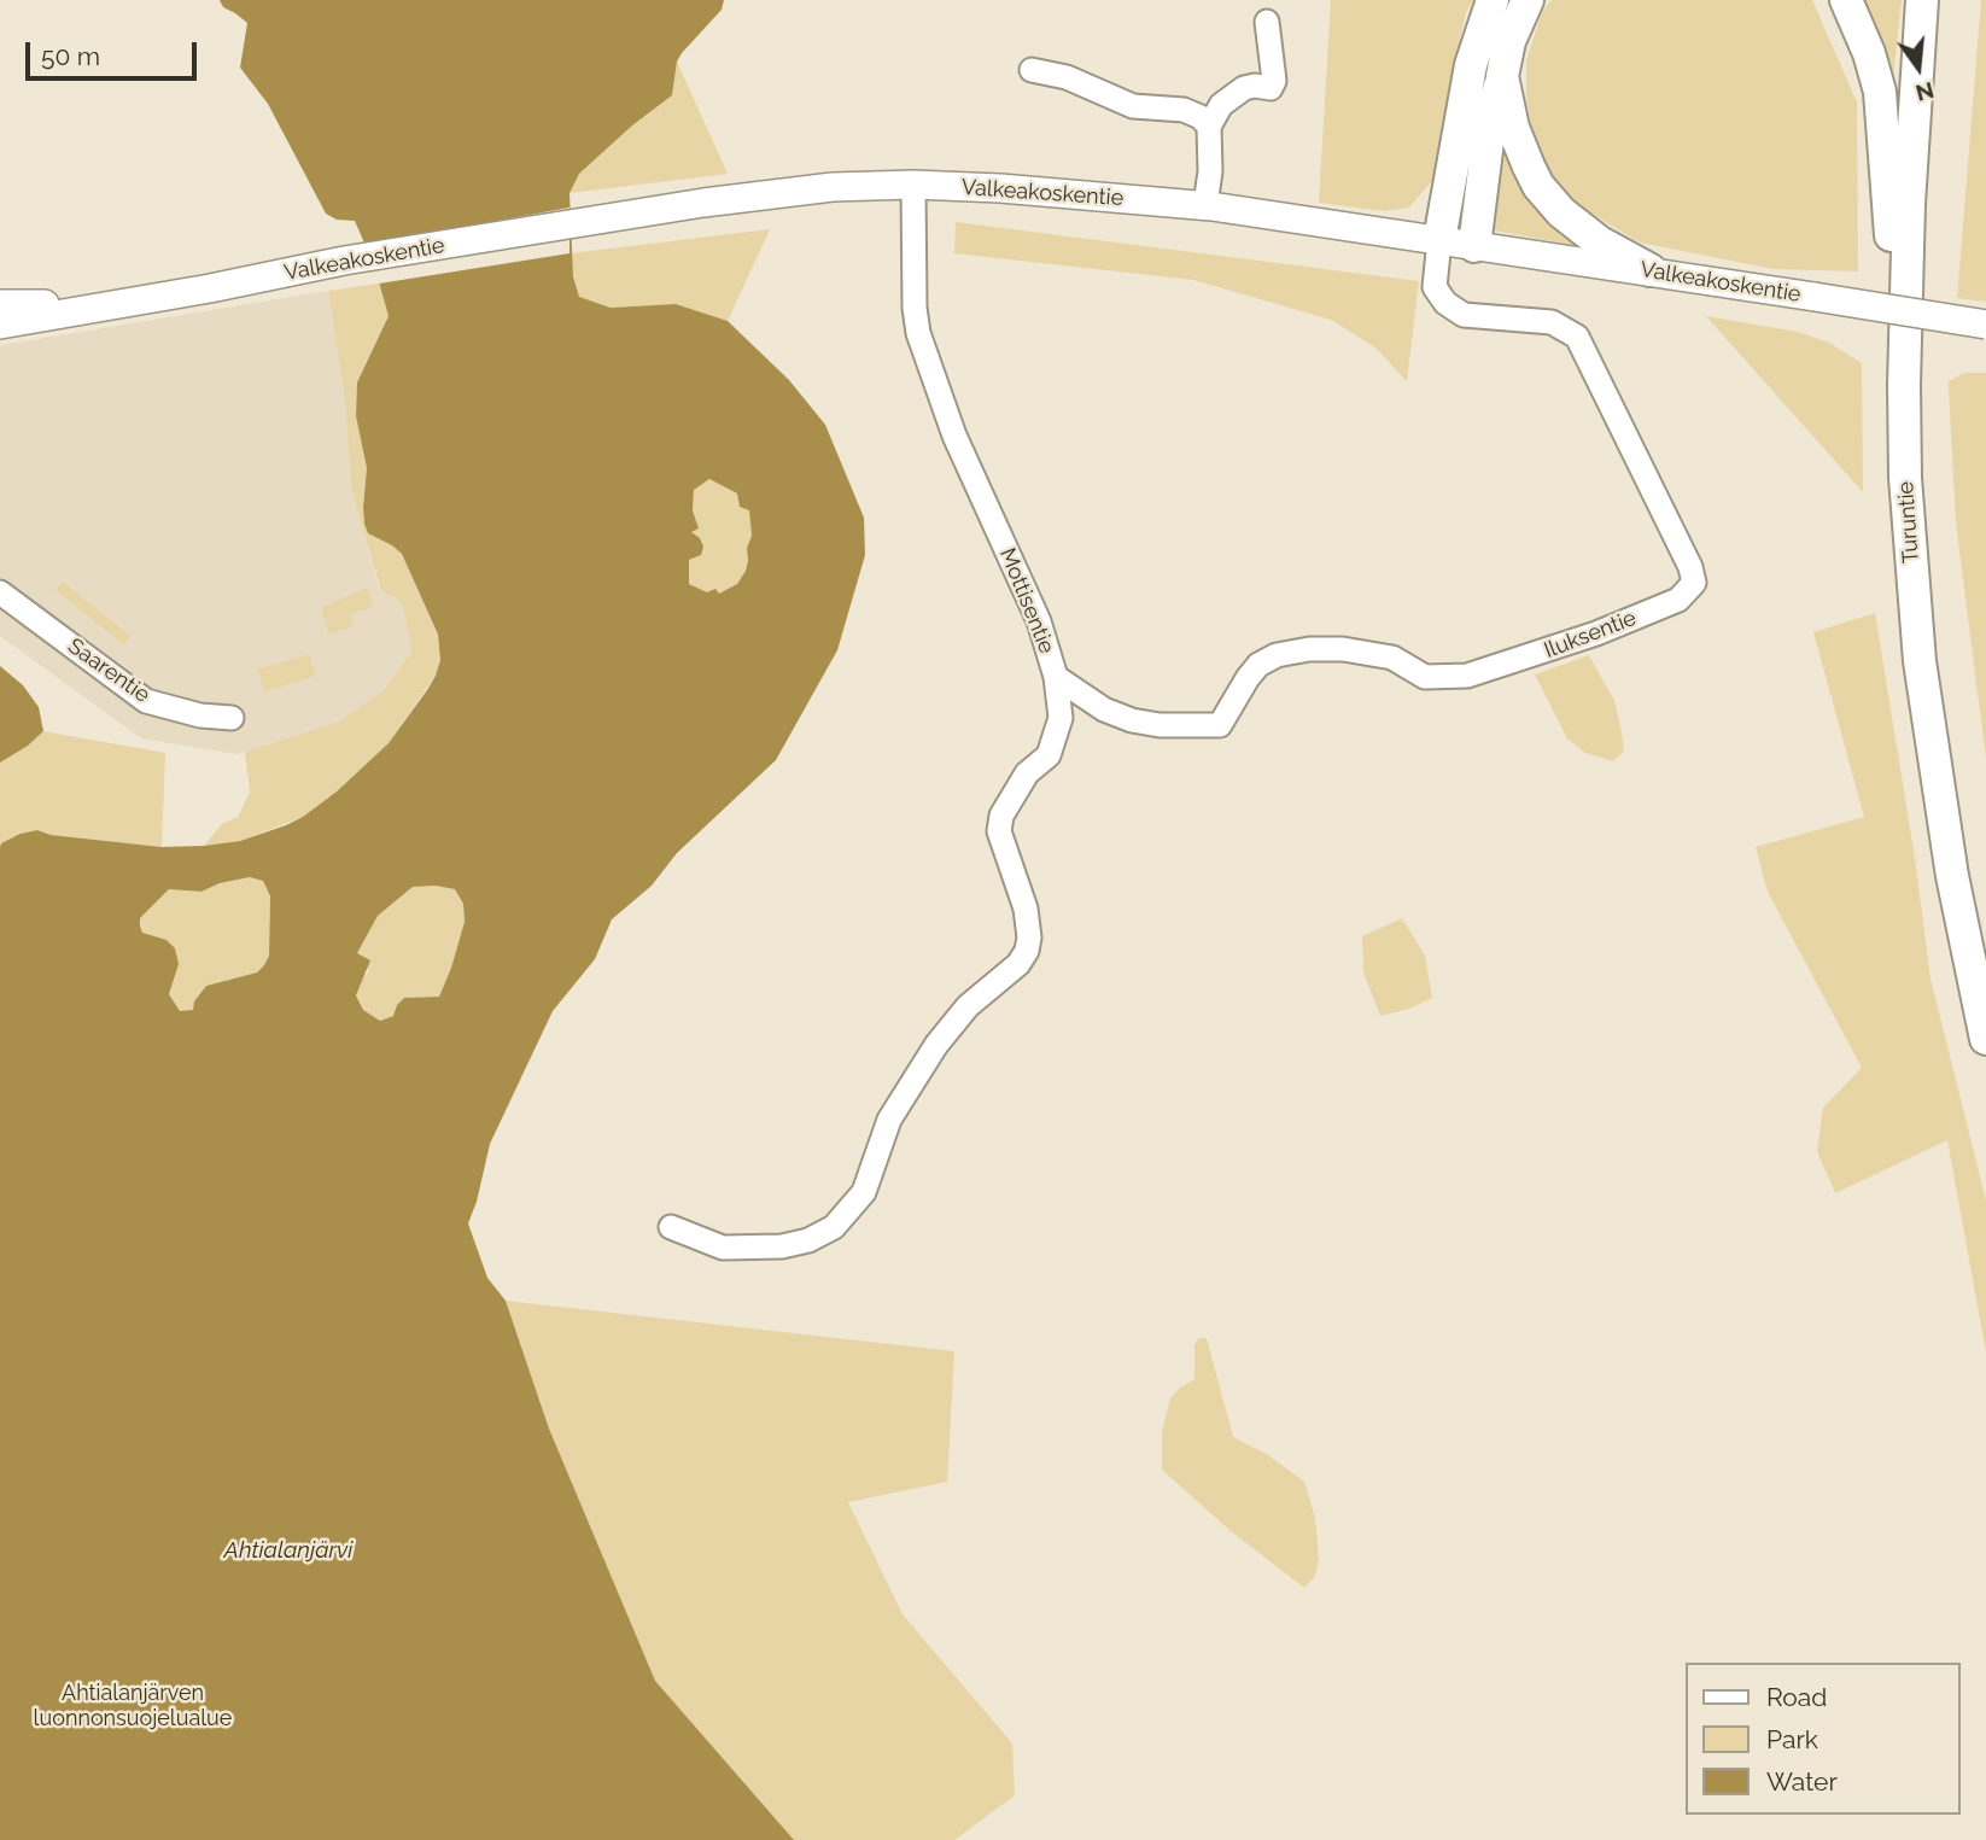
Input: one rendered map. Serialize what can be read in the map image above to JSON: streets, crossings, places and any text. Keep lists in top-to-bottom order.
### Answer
{
  "streets": {
    "main road": ["Turuntie"],
    "street": [
      "Valkeakoskentie",
      "Mottisentie",
      "Iluksentie",
      "Saarentie"
    ]
  },
  "crossings": [
    ["Valkeakoskentie", "Mottisentie"],
    ["Valkeakoskentie", "Iluksentie"],
    ["Mottisentie", "Iluksentie"]
  ],
  "water": ["Ahtialanjärvi"],
  "parks": ["Ahtialanjärven luonnonsuojelualue"],
  "legend": ["Road", "Park", "Water"],
  "scale_bar": "50 m",
  "north": "bottom"
}
